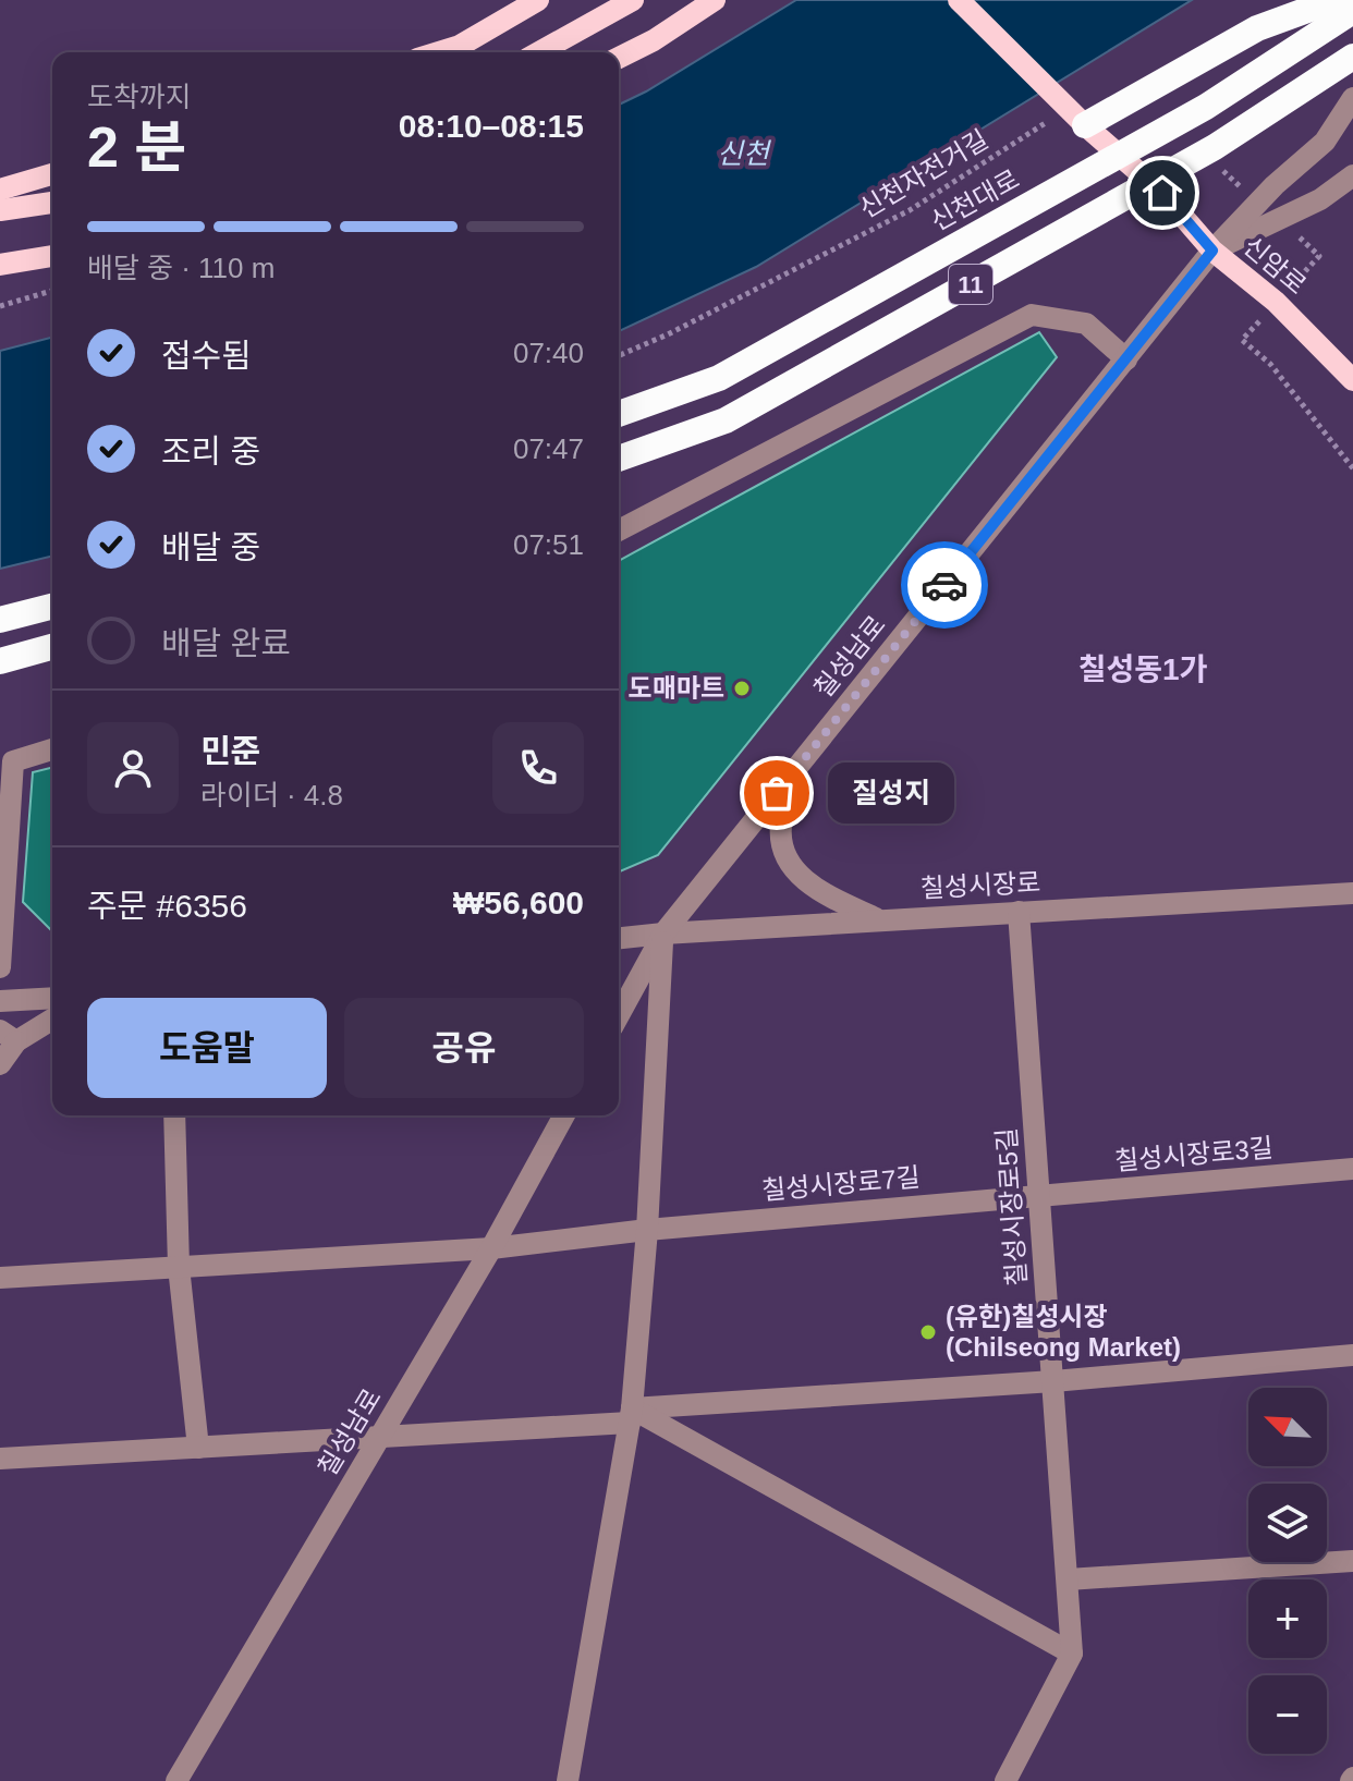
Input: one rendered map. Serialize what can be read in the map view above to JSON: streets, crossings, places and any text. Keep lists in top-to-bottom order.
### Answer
{
  "streets": {
    "highway": ["신천대로", "11"],
    "main road": ["신암로"],
    "street": [
      "칠성남로",
      "칠성시장로",
      "칠성시장로3길",
      "칠성시장로7길",
      "칠성시장로5길"
    ],
    "path": ["신천자전거길"]
  },
  "crossings": [
    ["신암로", "칠성남로"],
    ["칠성남로", "칠성시장로"],
    ["칠성남로", "칠성시장로7길"],
    ["칠성시장로", "칠성시장로5길"],
    ["칠성시장로3길", "칠성시장로7길"],
    ["칠성시장로3길", "칠성시장로5길"],
    ["칠성시장로7길", "칠성시장로5길"]
  ],
  "districts": ["칠성동1가"],
  "water": ["신천"],
  "places": ["도매마트", "질성지", "(유한)칠성시장 (Chilseong Market)"],
  "north": "top left",
  "page": {
    "heading": ["2 분", "도착까지", "08:10–08:15"],
    "panel": [
      "민준",
      "라이더 · 4.8",
      "주문 #6356",
      "₩56,600"
    ],
    "bar": "배달 중 · 110 m",
    "list": [
      ["접수됨", "07:40"],
      ["조리 중", "07:47"],
      ["배달 중", "07:51"],
      "배달 완료"
    ],
    "bubble": "질성지",
    "buttons": ["도움말", "공유"],
    "map_buttons": ["+", "−"]
  }
}
